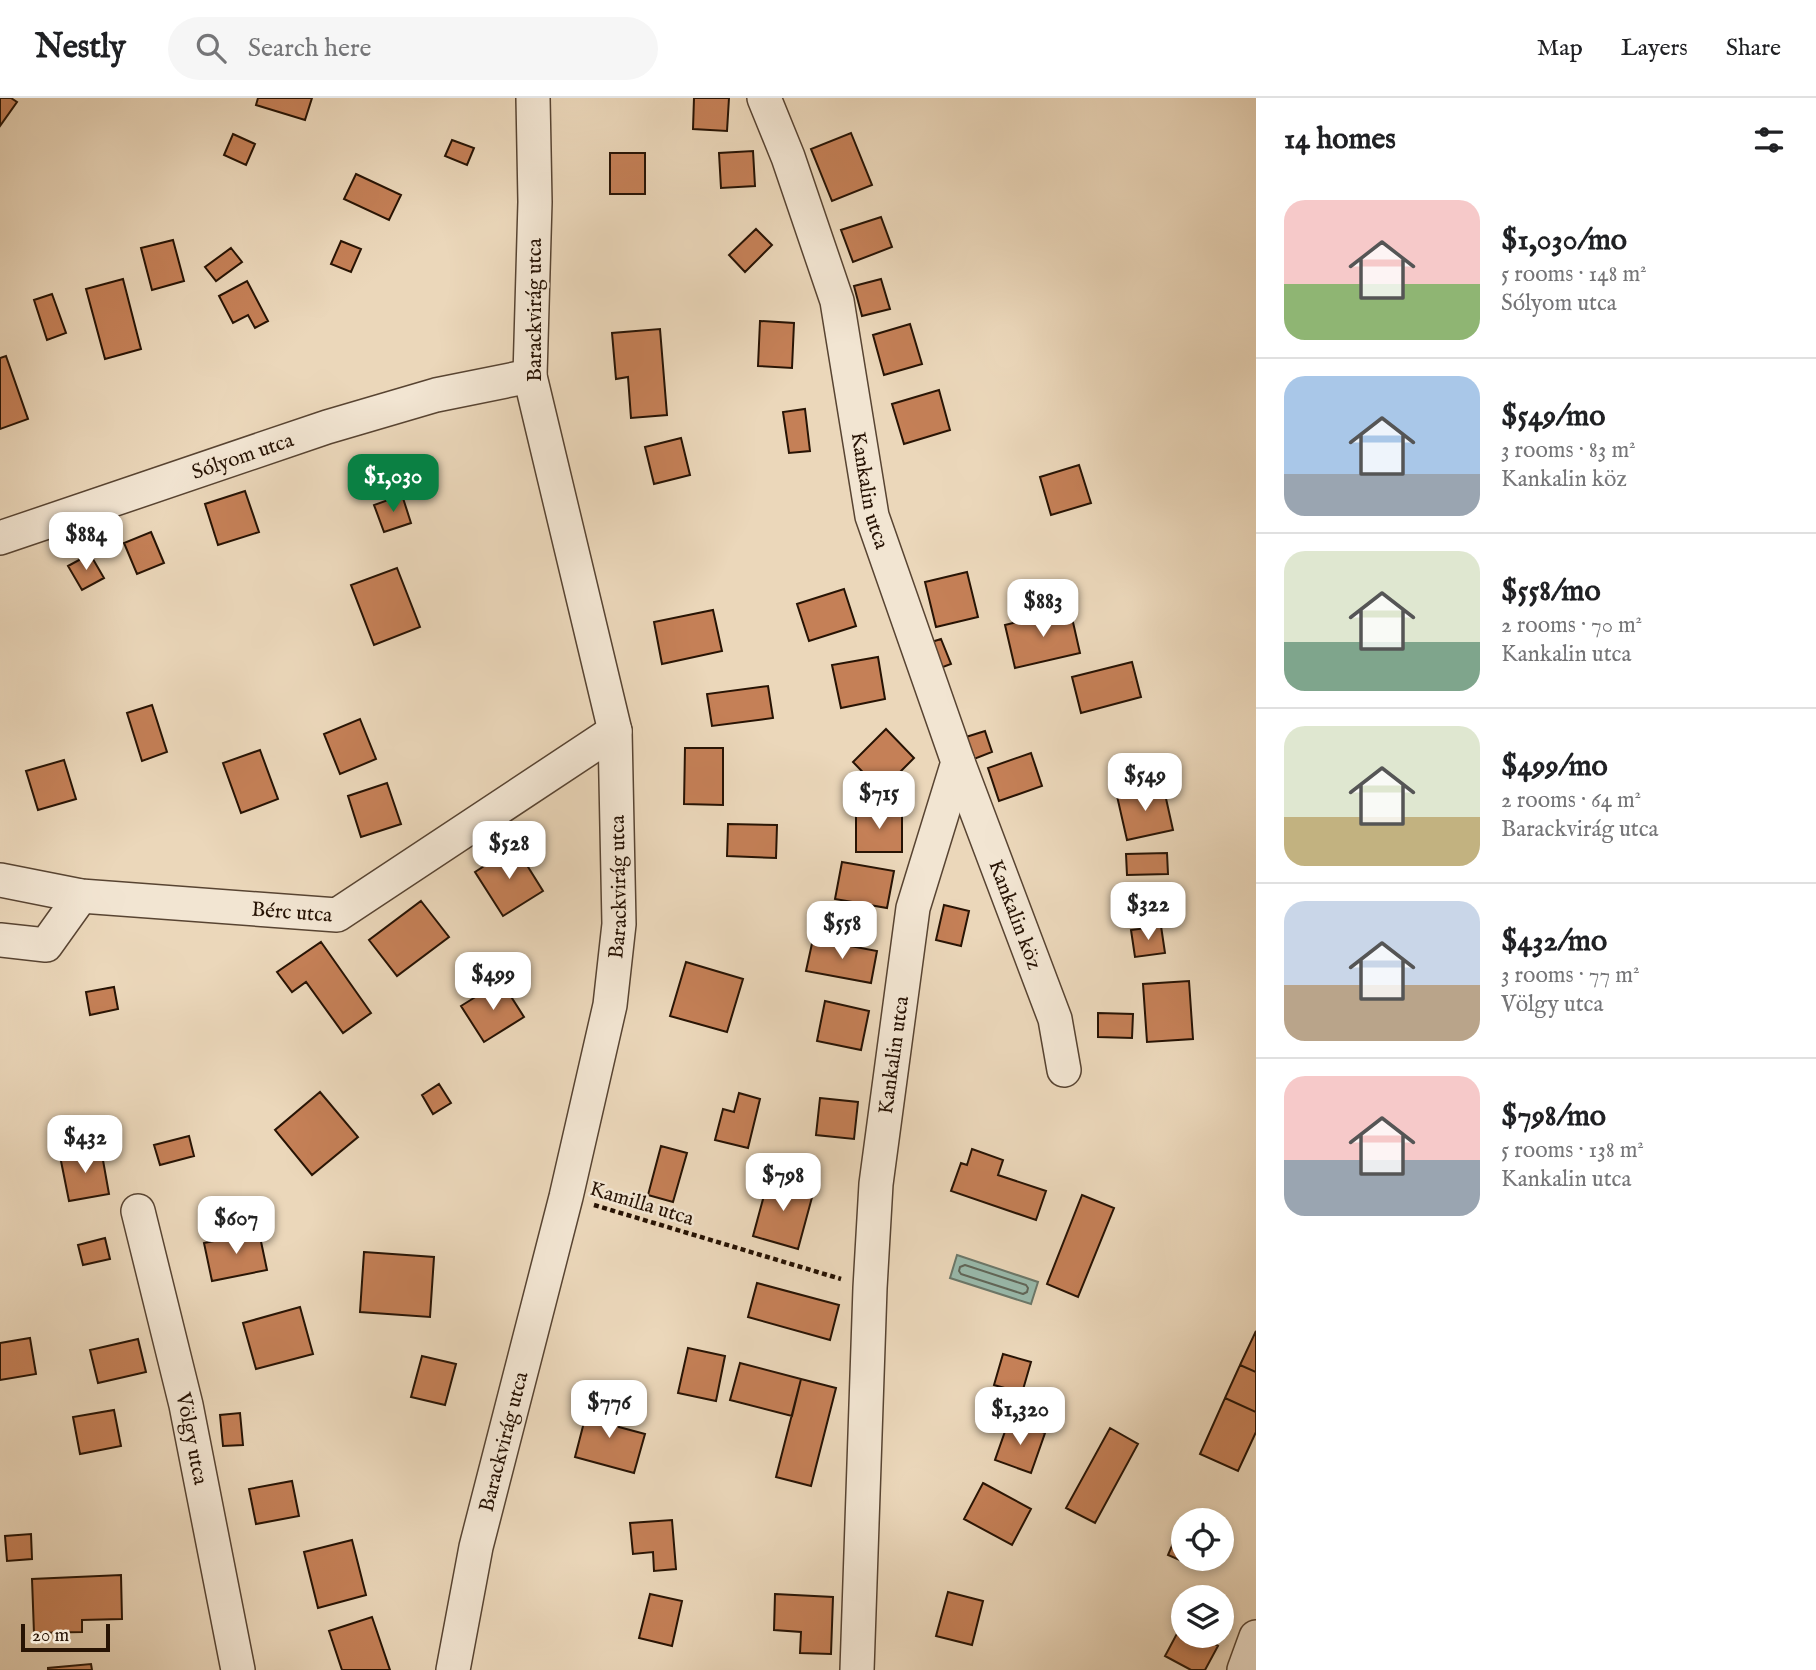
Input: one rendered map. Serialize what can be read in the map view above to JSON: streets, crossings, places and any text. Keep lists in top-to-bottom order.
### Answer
{
  "streets": {
    "street": [
      "Barackvirág utca",
      "Sólyom utca",
      "Kankalin utca",
      "Bérc utca",
      "Kankalin köz",
      "Völgy utca"
    ],
    "path": ["Kamilla utca"]
  },
  "crossings": [
    ["Barackvirág utca", "Sólyom utca"],
    ["Barackvirág utca", "Bérc utca"],
    ["Barackvirág utca", "Kamilla utca"],
    ["Kankalin utca", "Kankalin köz"],
    ["Kankalin utca", "Kamilla utca"]
  ],
  "scale_bar": "20 m",
  "page": {
    "header": "Nestly",
    "search": "Search here",
    "nav": ["Map", "Layers", "Share"],
    "heading": "14 homes",
    "list": [
      {
        "name": "$1,030/mo",
        "note": "5 rooms · 148 m² · Sólyom utca"
      },
      {
        "name": "$549/mo",
        "note": "3 rooms · 83 m² · Kankalin köz"
      },
      {
        "name": "$558/mo",
        "note": "2 rooms · 70 m² · Kankalin utca"
      },
      {
        "name": "$499/mo",
        "note": "2 rooms · 64 m² · Barackvirág utca"
      },
      {
        "name": "$432/mo",
        "note": "3 rooms · 77 m² · Völgy utca"
      },
      {
        "name": "$798/mo",
        "note": "5 rooms · 138 m² · Kankalin utca"
      }
    ],
    "price": [
      "$1,030",
      "$884",
      "$883",
      "$549",
      "$715",
      "$528",
      "$322",
      "$558",
      "$499",
      "$432",
      "$798",
      "$607",
      "$776",
      "$1,320"
    ],
    "scale": "20 m"
  }
}
